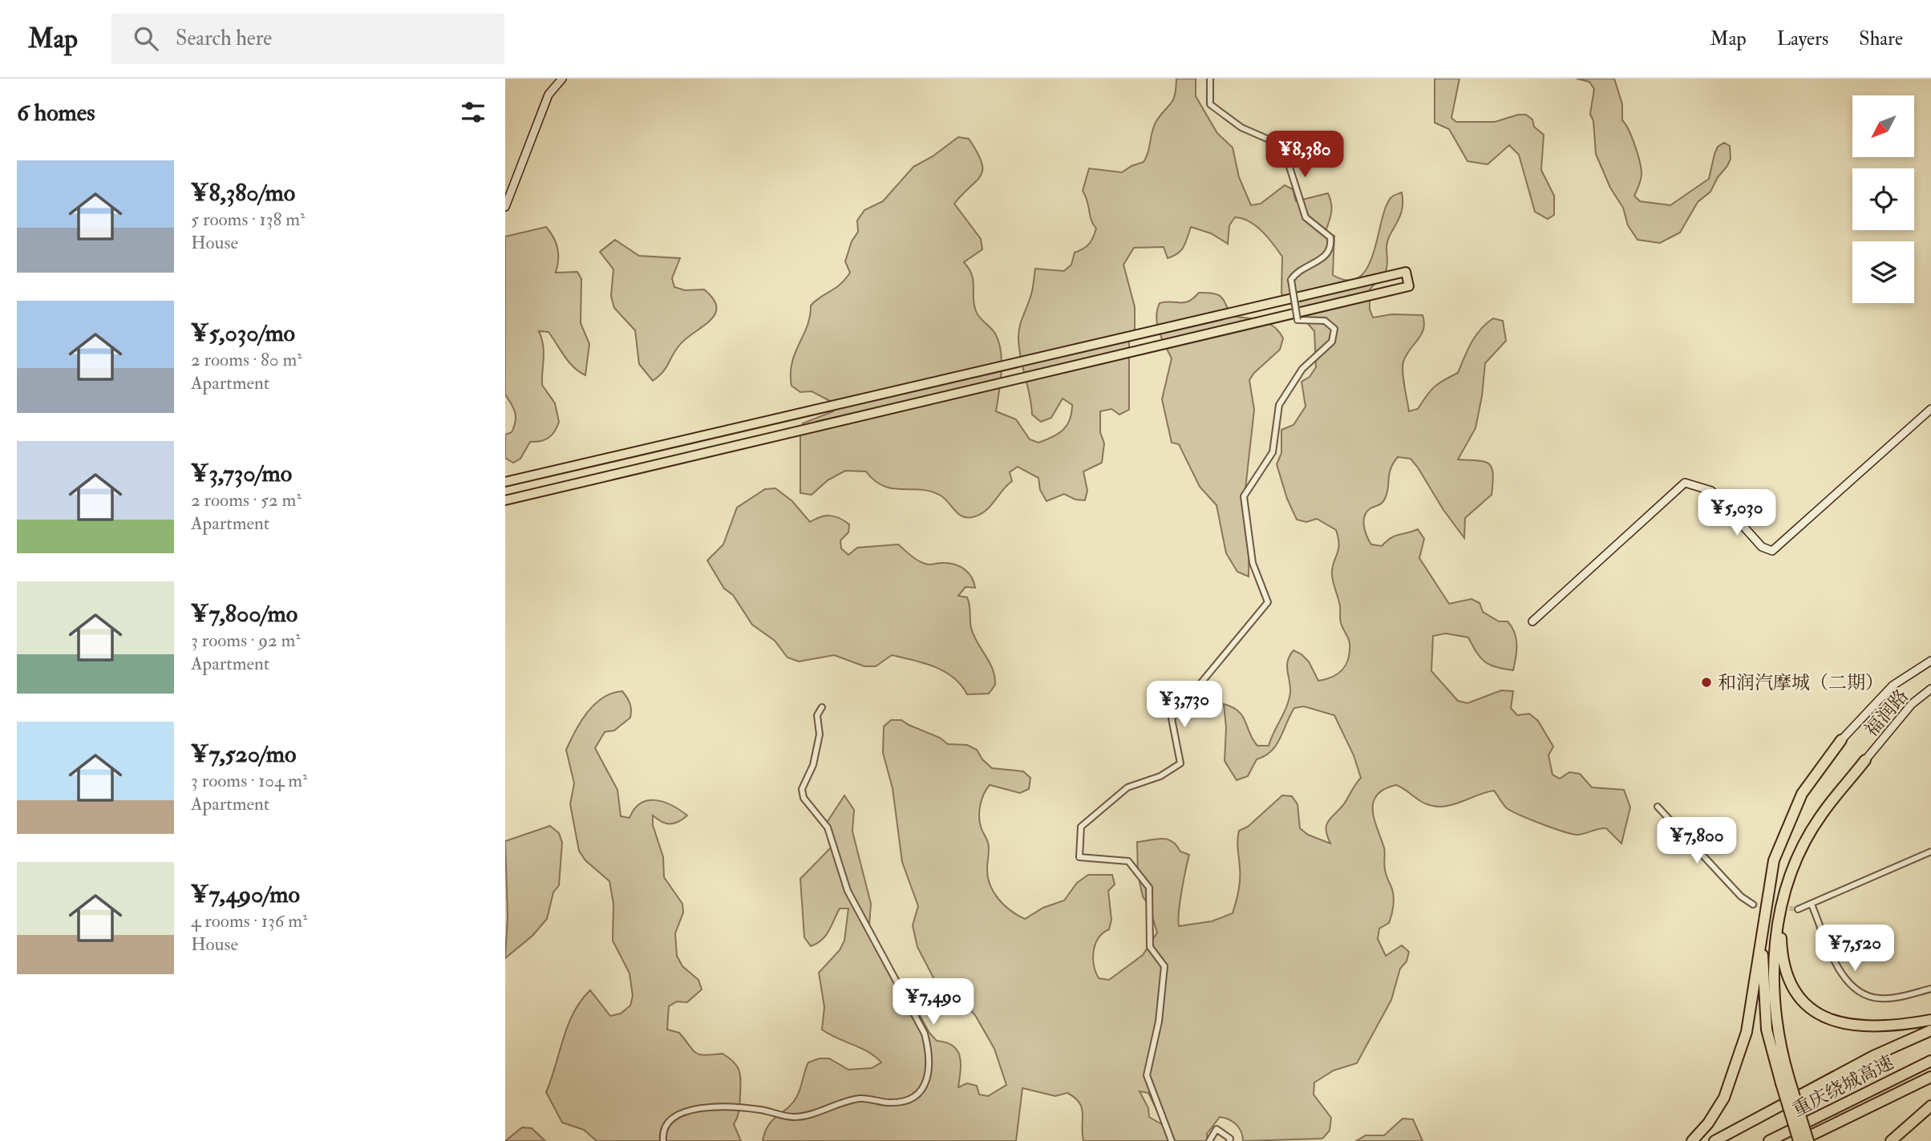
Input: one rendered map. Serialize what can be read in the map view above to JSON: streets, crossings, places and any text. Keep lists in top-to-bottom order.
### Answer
{
  "streets": {
    "highway": ["重庆绕城高速"],
    "street": ["福润路"]
  },
  "places": ["和润汽摩城（二期）"],
  "north": "bottom left",
  "page": {
    "header": "Map",
    "search": "Search here",
    "nav": ["Map", "Layers", "Share"],
    "heading": "6 homes",
    "price": [
      "¥8,380",
      "¥5,030",
      "¥3,730",
      "¥7,800",
      "¥7,520",
      "¥7,490"
    ],
    "list": [
      {
        "name": "¥8,380/mo",
        "note": "5 rooms · 138 m² · House"
      },
      {
        "name": "¥5,030/mo",
        "note": "2 rooms · 80 m² · Apartment"
      },
      {
        "name": "¥3,730/mo",
        "note": "2 rooms · 52 m² · Apartment"
      },
      {
        "name": "¥7,800/mo",
        "note": "3 rooms · 92 m² · Apartment"
      },
      {
        "name": "¥7,520/mo",
        "note": "3 rooms · 104 m² · Apartment"
      },
      {
        "name": "¥7,490/mo",
        "note": "4 rooms · 136 m² · House"
      }
    ]
  }
}
